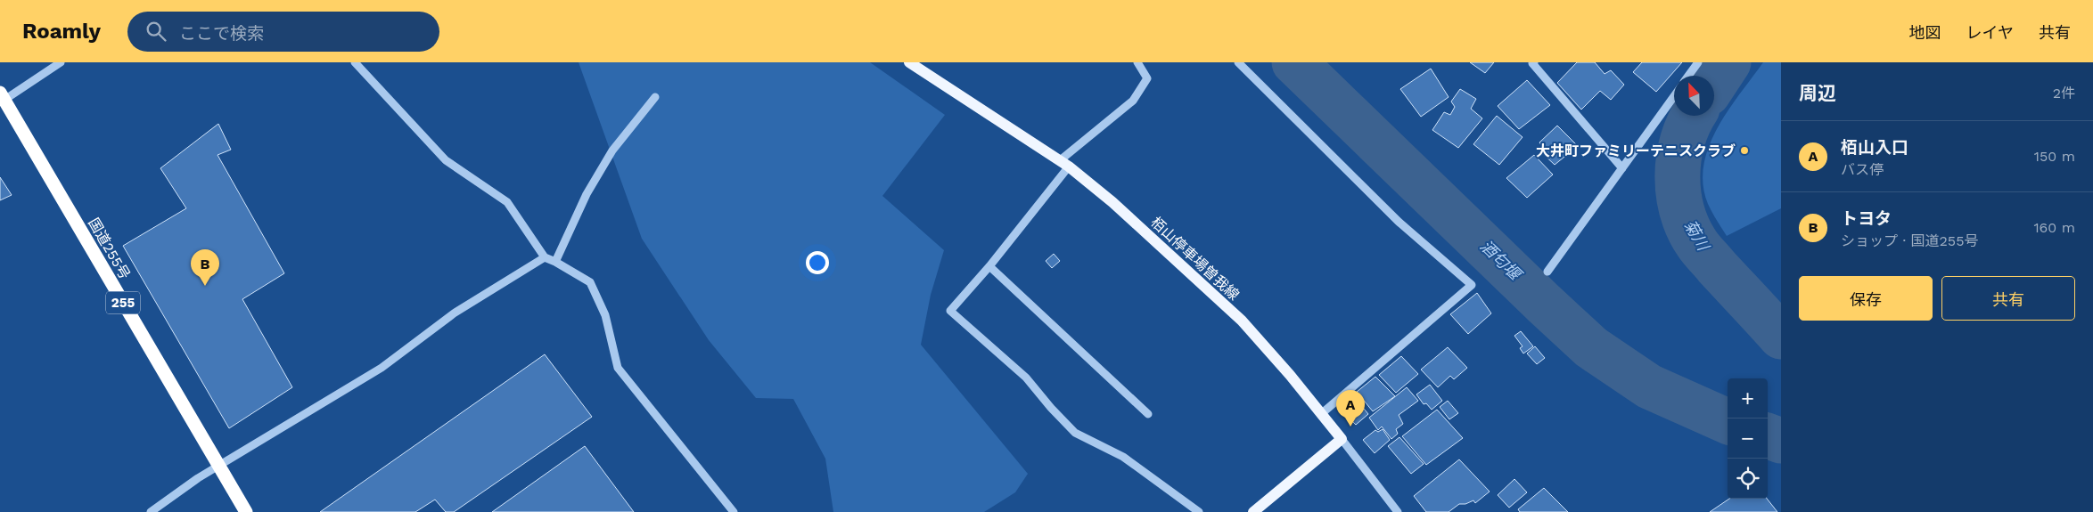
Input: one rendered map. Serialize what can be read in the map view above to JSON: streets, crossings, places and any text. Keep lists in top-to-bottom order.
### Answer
{
  "streets": {
    "highway": ["国道255号", "255"],
    "main road": ["栢山停車場曽我線"]
  },
  "water": ["菊川", "酒匂堰"],
  "places": ["大井町ファミリーテニスクラブ"],
  "north": "top left",
  "page": {
    "header": "Roamly",
    "search": "ここで検索",
    "nav": ["地図", "レイヤ", "共有"],
    "heading": ["周辺", "2件"],
    "list": [
      {
        "mark": "A",
        "name": "栢山入口",
        "note": "バス停",
        "value": "150 m"
      },
      {
        "mark": "B",
        "name": "トヨタ",
        "note": "ショップ · 国道255号",
        "value": "160 m"
      }
    ],
    "pins": ["B", "A"],
    "buttons": ["保存", "共有"],
    "map_buttons": ["+", "−"]
  }
}
